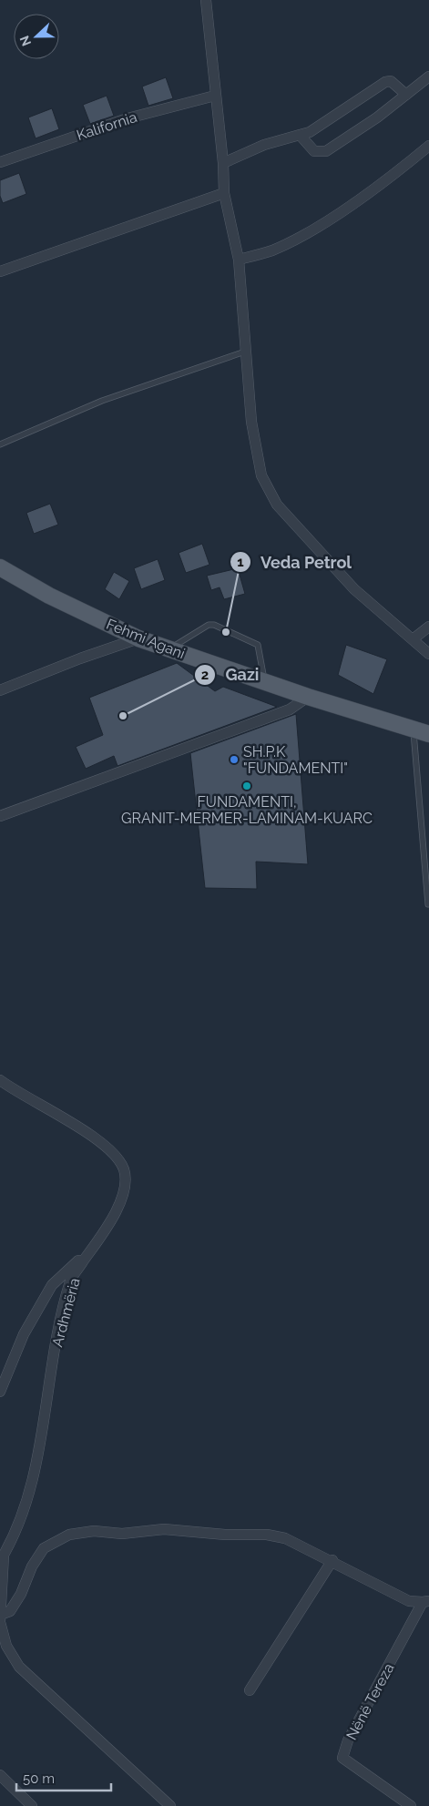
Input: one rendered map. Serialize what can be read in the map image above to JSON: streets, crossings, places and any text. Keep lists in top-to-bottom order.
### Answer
{
  "streets": {
    "main road": ["Fehmi Agani"],
    "street": ["Kalifornia", "Ardhmëria", "Nënë Tereza"]
  },
  "places": [
    "Veda Petrol",
    "Gazi",
    "SH.P.K \"FUNDAMENTI\"",
    "FUNDAMENTI, GRANIT-MERMER-LAMINAM-KUARC"
  ],
  "scale_bar": "50 m",
  "north": "left"
}
